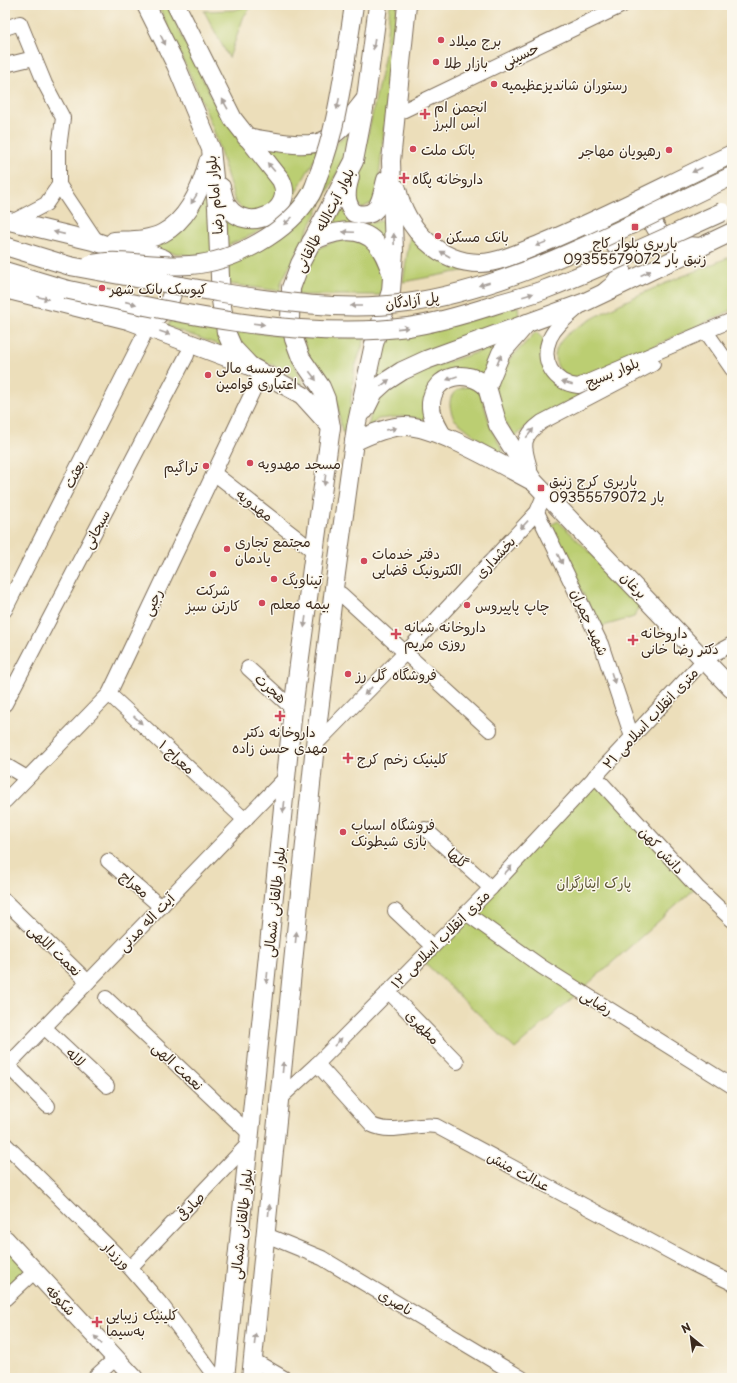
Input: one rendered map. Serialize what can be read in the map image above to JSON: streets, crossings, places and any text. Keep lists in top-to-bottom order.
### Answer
{
  "streets": {
    "main road": [
      "بلوار امام رضا",
      "بلوار آیت‌الله طالقانی",
      "پل آزادگان",
      "برغان",
      "بلوار طالقانی شمالی",
      "شکوفه"
    ],
    "street": [
      "حسینی",
      "بلوار بسیج",
      "بعثت",
      "مهدویه",
      "سبحانی",
      "بخشداری",
      "رجبی",
      "شهید چمران",
      "هجرت",
      "۲۱ متری انقلاب اسلامی",
      "معراج ۱",
      "دانش کهن",
      "گلها",
      "معراج",
      "آیت اله مدنی",
      "۱۲ متری انقلاب اسلامی",
      "نعمت اللهی",
      "رضایی",
      "مطهری",
      "لاله",
      "نعمت الهی",
      "عدالت منش",
      "صادقی",
      "ورزدار",
      "ناصری"
    ]
  },
  "crossings": [
    ["بلوار امام رضا", "رجبی"],
    ["بلوار آیت‌الله طالقانی", "بلوار طالقانی شمالی"],
    ["مهدویه", "رجبی"],
    ["مهدویه", "بلوار طالقانی شمالی"],
    ["بخشداری", "برغان"],
    ["بخشداری", "شهید چمران"],
    ["بخشداری", "بلوار طالقانی شمالی"],
    ["برغان", "۲۱ متری انقلاب اسلامی"],
    ["برغان", "بلوار طالقانی شمالی"],
    ["رجبی", "معراج ۱"],
    ["شهید چمران", "۲۱ متری انقلاب اسلامی"],
    ["هجرت", "بلوار طالقانی شمالی"],
    ["۲۱ متری انقلاب اسلامی", "دانش کهن"],
    ["۲۱ متری انقلاب اسلامی", "۱۲ متری انقلاب اسلامی"],
    ["معراج ۱", "آیت اله مدنی"],
    ["دانش کهن", "۱۲ متری انقلاب اسلامی"],
    ["گلها", "۱۲ متری انقلاب اسلامی"],
    ["معراج", "آیت اله مدنی"],
    ["بلوار طالقانی شمالی", "آیت اله مدنی"],
    ["بلوار طالقانی شمالی", "۱۲ متری انقلاب اسلامی"],
    ["بلوار طالقانی شمالی", "نعمت الهی"],
    ["بلوار طالقانی شمالی", "صادقی"],
    ["بلوار طالقانی شمالی", "ناصری"],
    ["آیت اله مدنی", "نعمت اللهی"],
    ["آیت اله مدنی", "لاله"],
    ["۱۲ متری انقلاب اسلامی", "رضایی"],
    ["۱۲ متری انقلاب اسلامی", "مطهری"],
    ["۱۲ متری انقلاب اسلامی", "عدالت منش"],
    ["نعمت الهی", "صادقی"],
    ["صادقی", "ورزدار"]
  ],
  "one_way": [
    "بخشداری",
    "شهید چمران",
    "معراج ۱",
    "۱۲ متری انقلاب اسلامی",
    "شکوفه"
  ],
  "parks": ["پارک ایثارگران"],
  "places": {
    "other": [
      "برج میلاد",
      "بازار طلا",
      "رستوران شاندیزعظیمیه",
      "بانک ملت",
      "رهپویان مهاجر",
      "بانک مسکن",
      "کیوسک بانک شهر",
      "موسسه مالی اعتباری قوامین",
      "مسجد مهدویه",
      "تراگیم",
      "مجتمع تجاری یادمان",
      "دفتر خدمات الکترونیک قضایی",
      "شرکت کارتن سبز",
      "تیناویگ",
      "بیمه معلم",
      "چاپ پاپیروس",
      "فروشگاه گل رز",
      "فروشگاه اسباب بازی شیطونک"
    ],
    "health": [
      "انجمن ام اس البرز",
      "داروخانه پگاه",
      "داروخانه شبانه روزی مریم",
      "داروخانه دکتر رضا خانی",
      "داروخانه دکتر مهدی حسن زاده",
      "کلینیک زخم کرج",
      "کلینیک زیبایی به‌سیما"
    ],
    "transit": ["باربری بلوار کاج زنبق بار 09355579072", "باربری کرج زنبق بار 09355579072"]
  },
  "north": "top left"
}
